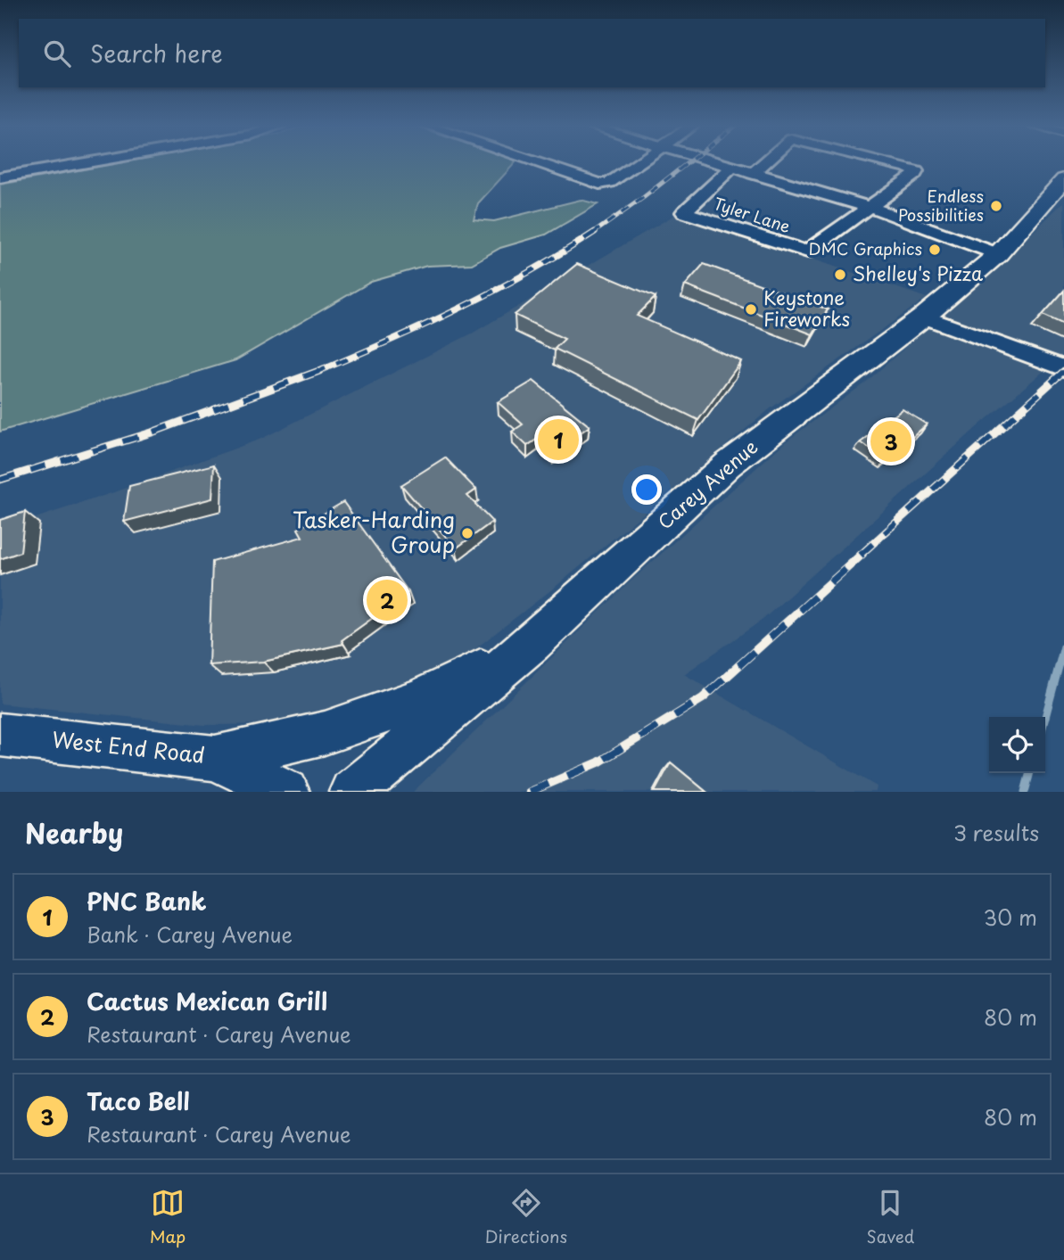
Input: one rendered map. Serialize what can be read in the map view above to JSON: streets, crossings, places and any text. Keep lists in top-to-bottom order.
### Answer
{
  "streets": {
    "main road": ["Carey Avenue", "West End Road"],
    "street": ["Tyler Lane"]
  },
  "places": [
    "Endless Possibilities",
    "DMC Graphics",
    "Shelley's Pizza",
    "Keystone Fireworks",
    "Tasker-Harding Group"
  ],
  "page": {
    "search": "Search here",
    "pins": ["1", "3", "2"],
    "heading": ["Nearby", "3 results"],
    "list": [
      {
        "mark": "1",
        "name": "PNC Bank",
        "note": "Bank · Carey Avenue",
        "value": "30 m"
      },
      {
        "mark": "2",
        "name": "Cactus Mexican Grill",
        "note": "Restaurant · Carey Avenue",
        "value": "80 m"
      },
      {
        "mark": "3",
        "name": "Taco Bell",
        "note": "Restaurant · Carey Avenue",
        "value": "80 m"
      }
    ],
    "nav": ["Map", "Directions", "Saved"]
  }
}
